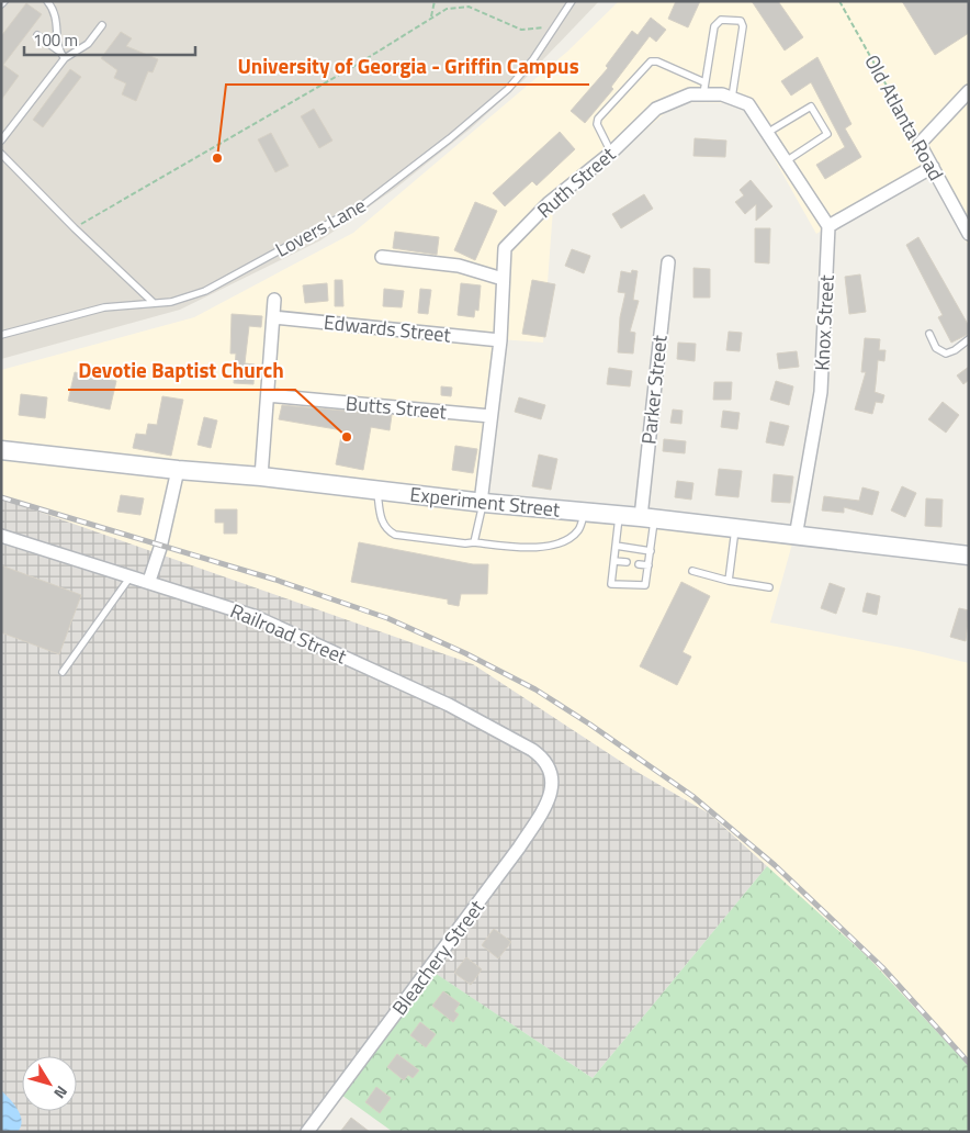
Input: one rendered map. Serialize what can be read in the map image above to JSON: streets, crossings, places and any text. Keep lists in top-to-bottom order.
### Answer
{
  "streets": {
    "main road": ["Experiment Street"],
    "street": [
      "Old Atlanta Road",
      "Ruth Street",
      "Knox Street",
      "Edwards Street",
      "Parker Street",
      "Butts Street",
      "Railroad Street",
      "Bleachery Street"
    ],
    "lane": ["Lovers Lane"]
  },
  "crossings": [
    ["Ruth Street", "Knox Street"],
    ["Ruth Street", "Edwards Street"],
    ["Ruth Street", "Butts Street"],
    ["Ruth Street", "Experiment Street"],
    ["Knox Street", "Experiment Street"],
    ["Parker Street", "Experiment Street"],
    ["Railroad Street", "Bleachery Street"]
  ],
  "places": ["University of Georgia - Griffin Campus", "Devotie Baptist Church"],
  "scale_bar": "100 m",
  "north": "bottom right"
}
